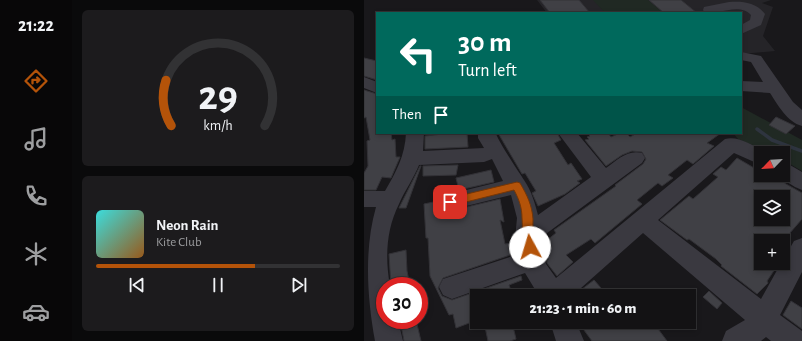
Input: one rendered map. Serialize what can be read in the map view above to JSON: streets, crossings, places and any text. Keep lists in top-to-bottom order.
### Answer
{
  "north": "bottom left",
  "page": {
    "tabs": "21:22",
    "turn": ["30 m", "Turn left"],
    "then": "Then",
    "map_buttons": "+",
    "song": ["Neon Rain", "Kite Club"],
    "limit": "30",
    "trip": "21:23 · 1 min · 60 m",
    "gauge": ["29", "km/h"]
  }
}
